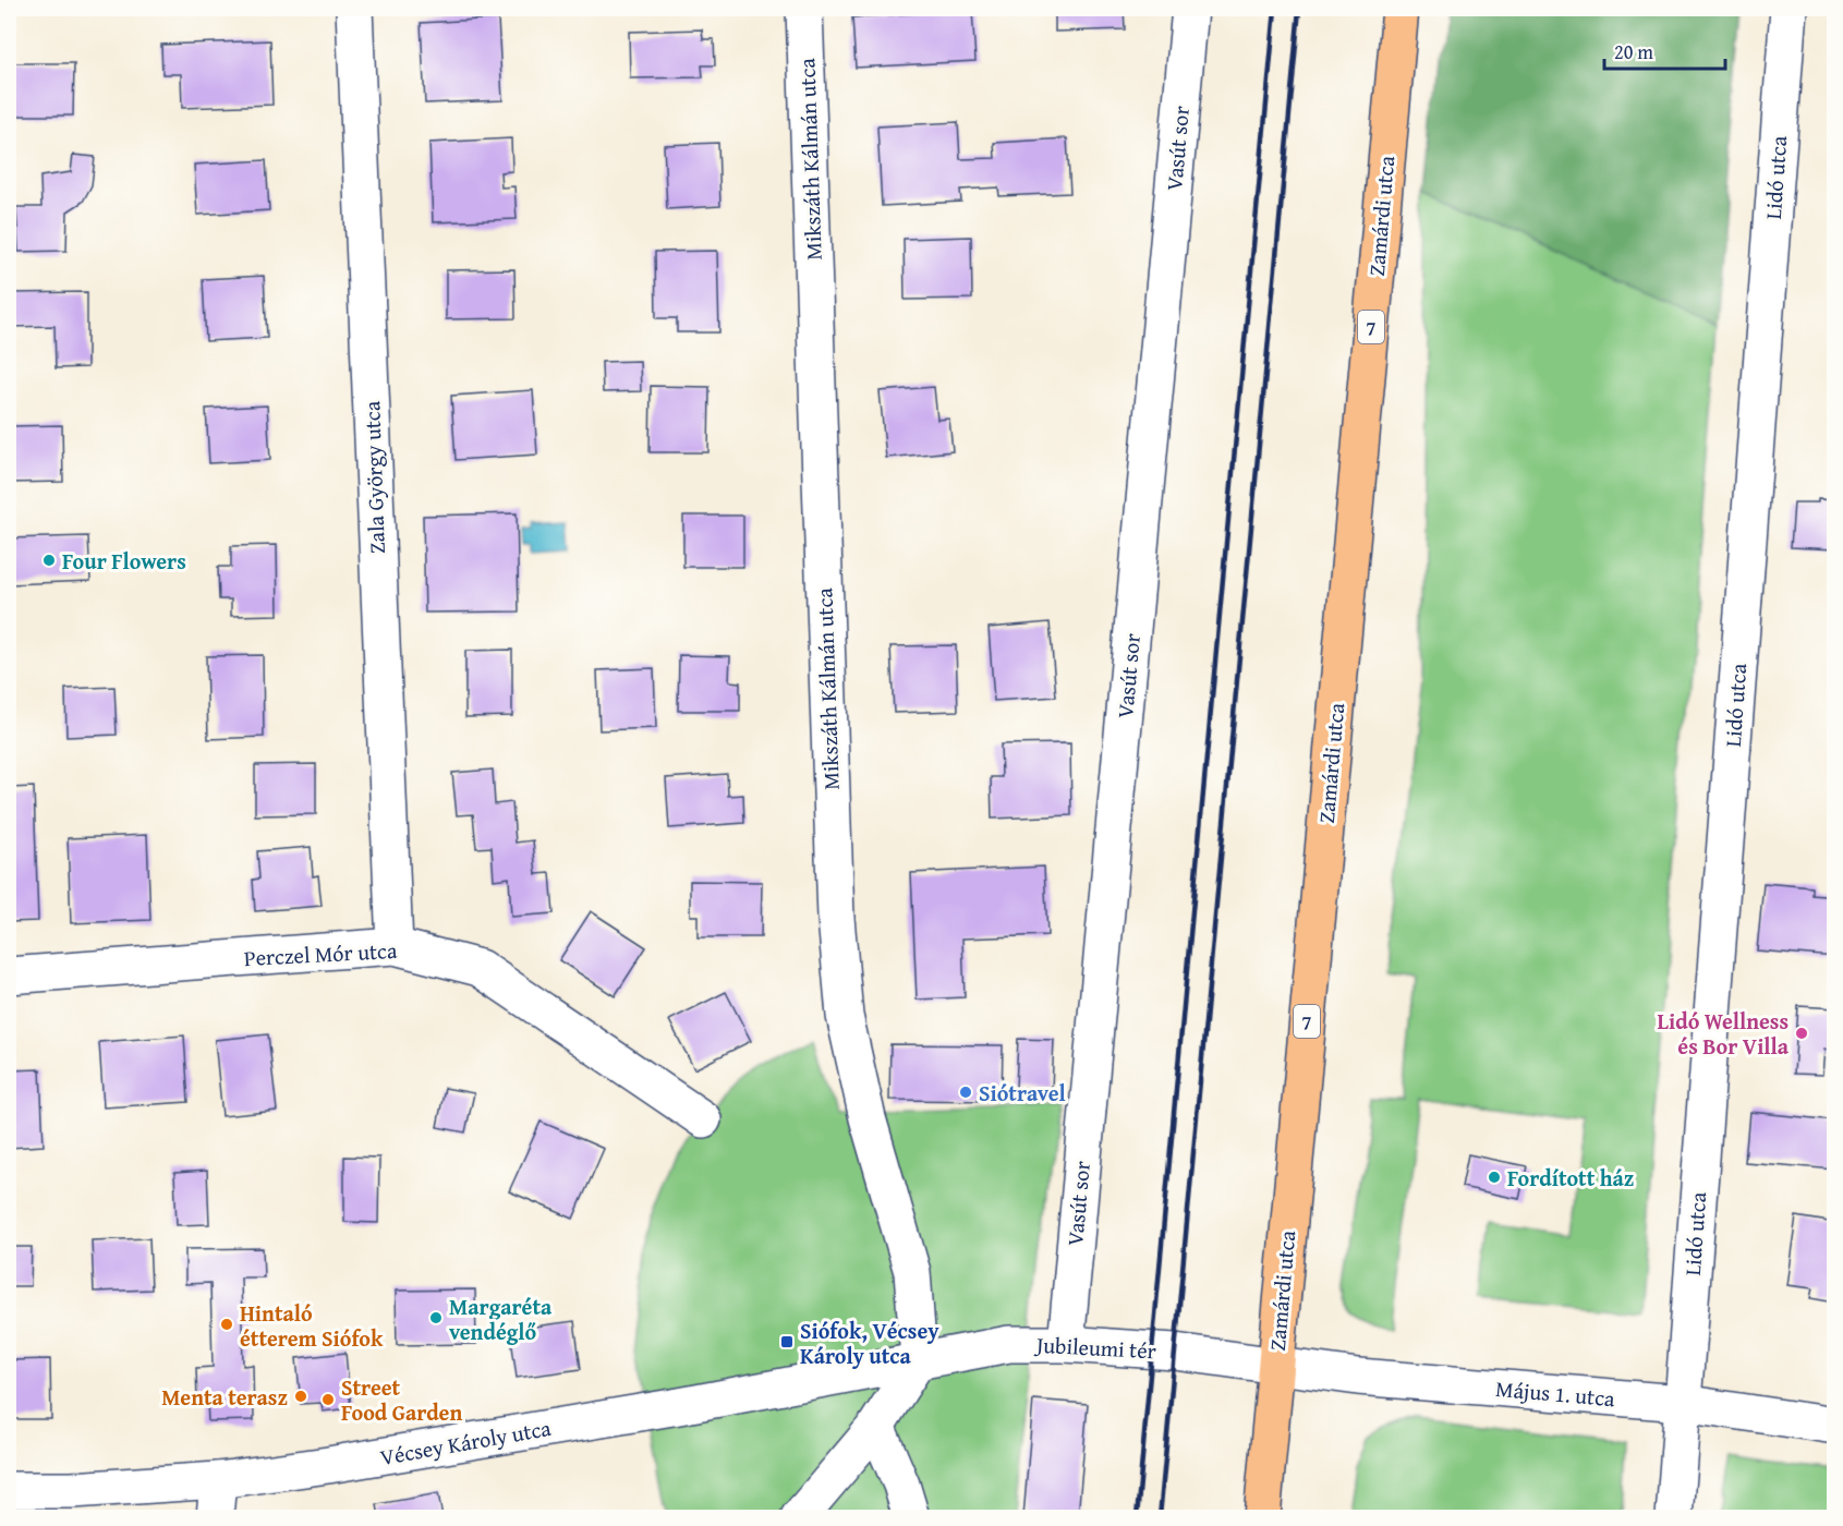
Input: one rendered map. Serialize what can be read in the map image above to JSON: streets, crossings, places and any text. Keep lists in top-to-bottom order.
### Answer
{
  "streets": {
    "main road": ["Zamárdi utca", "7"],
    "street": [
      "Vasút sor",
      "Mikszáth Kálmán utca",
      "Lidó utca",
      "Zala György utca",
      "Perczel Mór utca",
      "Jubileumi tér",
      "Május 1. utca",
      "Vécsey Károly utca"
    ]
  },
  "crossings": [
    ["Vasút sor", "Jubileumi tér"],
    ["Mikszáth Kálmán utca", "Jubileumi tér"],
    ["Mikszáth Kálmán utca", "Vécsey Károly utca"],
    ["Lidó utca", "Május 1. utca"],
    ["Zamárdi utca", "Jubileumi tér"],
    ["Zamárdi utca", "Május 1. utca"],
    ["Zala György utca", "Perczel Mór utca"],
    ["Jubileumi tér", "Május 1. utca"],
    ["Jubileumi tér", "Vécsey Károly utca"]
  ],
  "places": {
    "other": [
      "Four Flowers",
      "Lidó Wellness és Bor Villa",
      "Siótravel",
      "Fordított ház",
      "Margaréta vendéglő",
      "Hintaló étterem Siófok",
      "Menta terasz",
      "Street Food Garden"
    ],
    "transit": ["Siófok, Vécsey Károly utca"]
  },
  "scale_bar": "20 m"
}
